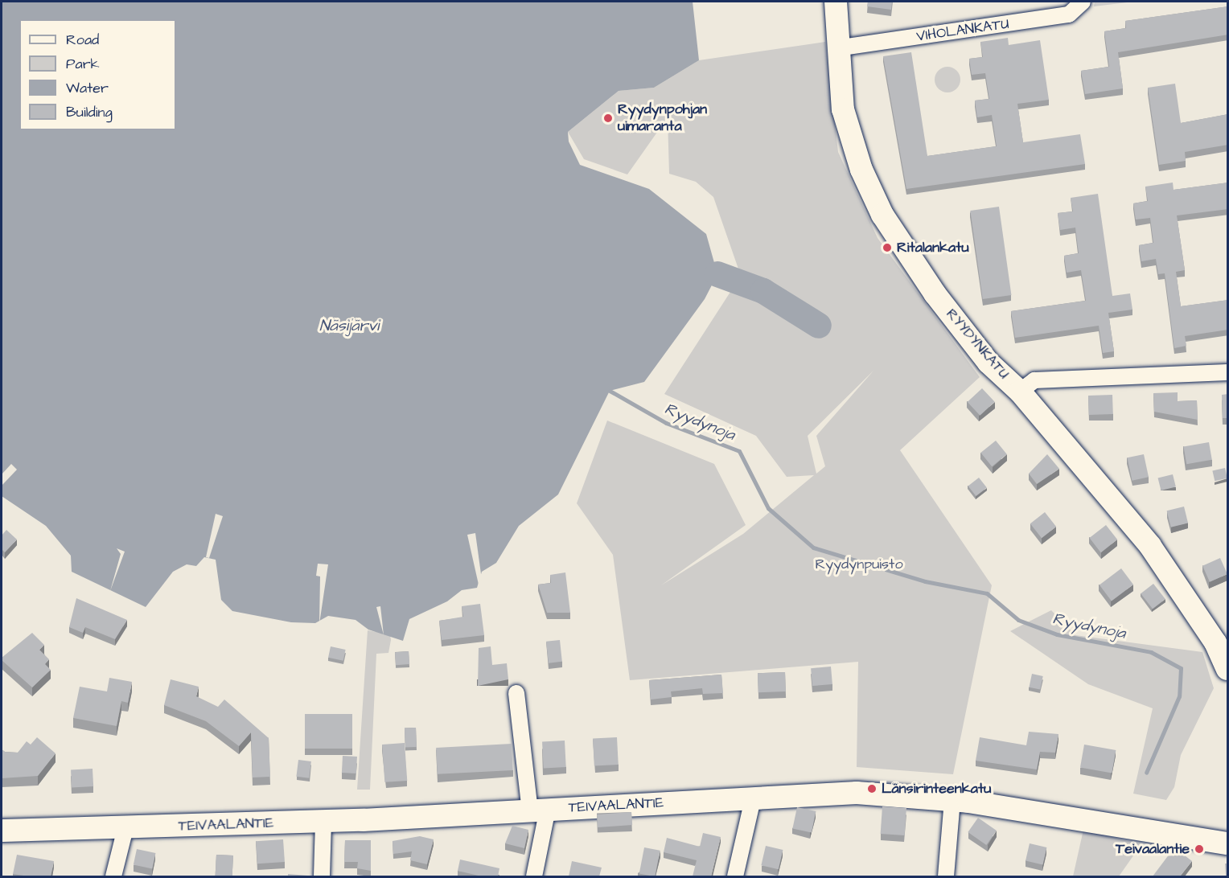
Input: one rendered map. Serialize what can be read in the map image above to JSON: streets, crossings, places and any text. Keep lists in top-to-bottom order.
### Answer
{
  "streets": {
    "main road": ["RYYDYNKATU", "TEIVAALANTIE"],
    "street": ["VIHOLANKATU"]
  },
  "crossings": [
    ["VIHOLANKATU", "RYYDYNKATU"]
  ],
  "water": ["Näsijärvi", "Ryydynoja"],
  "parks": ["Ryydynpuisto"],
  "places": [
    "Ryydynpohjan uimaranta",
    "Ritalankatu",
    "Länsirinteenkatu",
    "Teivaalantie"
  ],
  "legend": [
    "Road",
    "Park",
    "Water",
    "Building"
  ]
}
